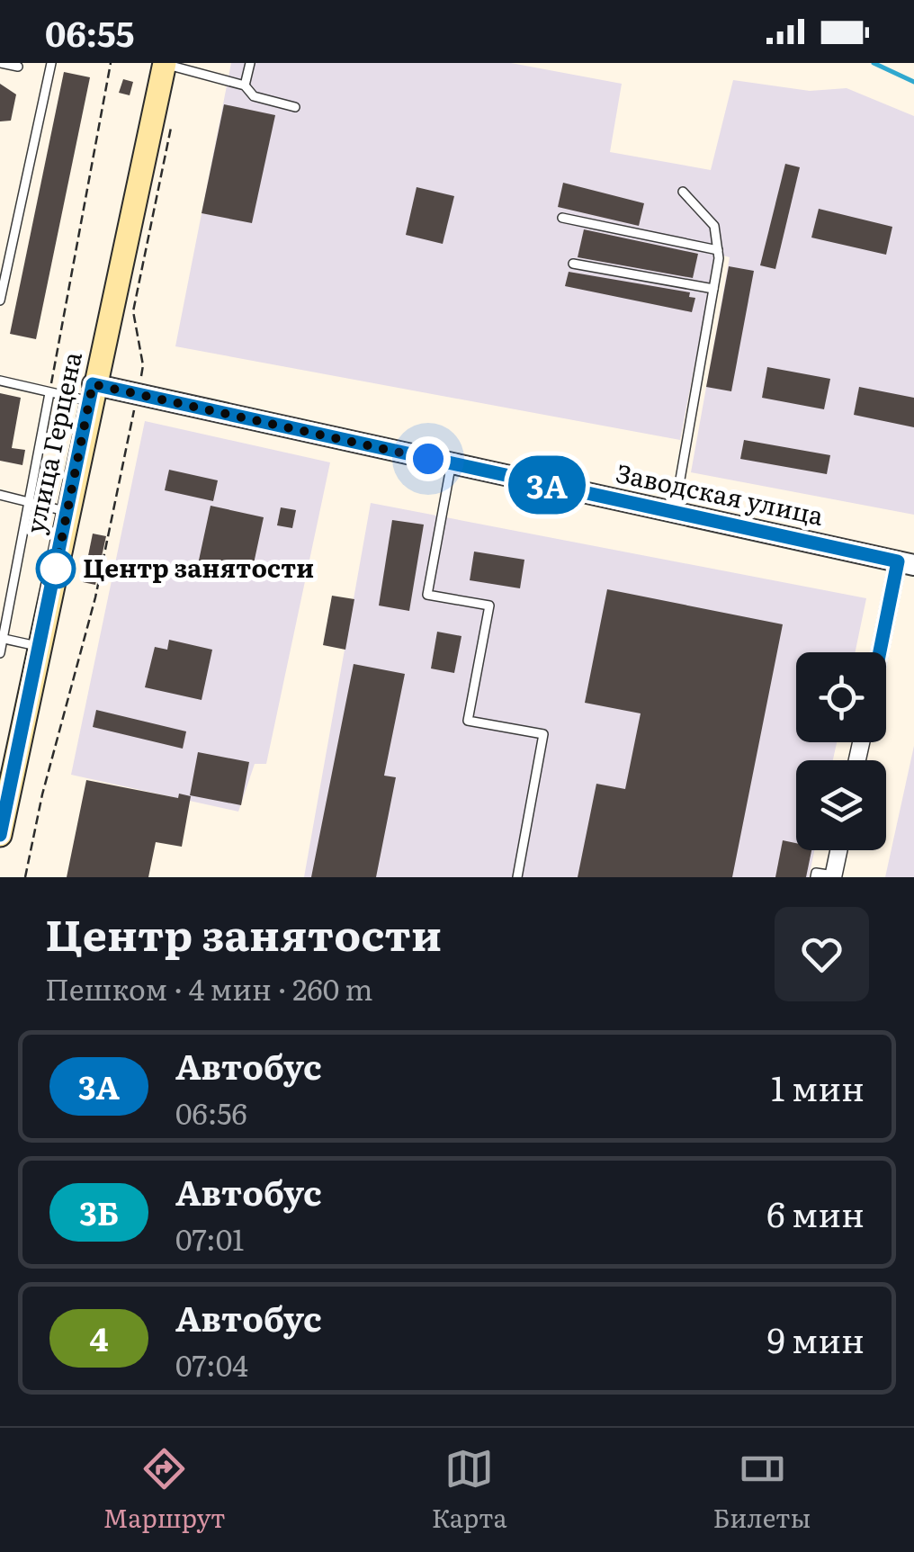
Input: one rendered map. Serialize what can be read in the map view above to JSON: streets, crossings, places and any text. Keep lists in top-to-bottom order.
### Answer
{
  "streets": {
    "main road": ["улица Герцена"],
    "street": ["Заводская улица"]
  },
  "crossings": [
    ["улица Герцена", "Заводская улица"]
  ],
  "places": ["Центр занятости"],
  "lines": ["bus line 3А"],
  "page": {
    "status": "06:55",
    "on_map": "3А",
    "heading": ["Центр занятости", "Пешком · 4 мин · 260 m"],
    "list": [
      {
        "mark": "3А",
        "name": "Автобус",
        "note": "06:56",
        "value": "1 мин"
      },
      {
        "mark": "3Б",
        "name": "Автобус",
        "note": "07:01",
        "value": "6 мин"
      },
      {
        "mark": "4",
        "name": "Автобус",
        "note": "07:04",
        "value": "9 мин"
      }
    ],
    "tabs": ["Маршрут", "Карта", "Билеты"]
  }
}
